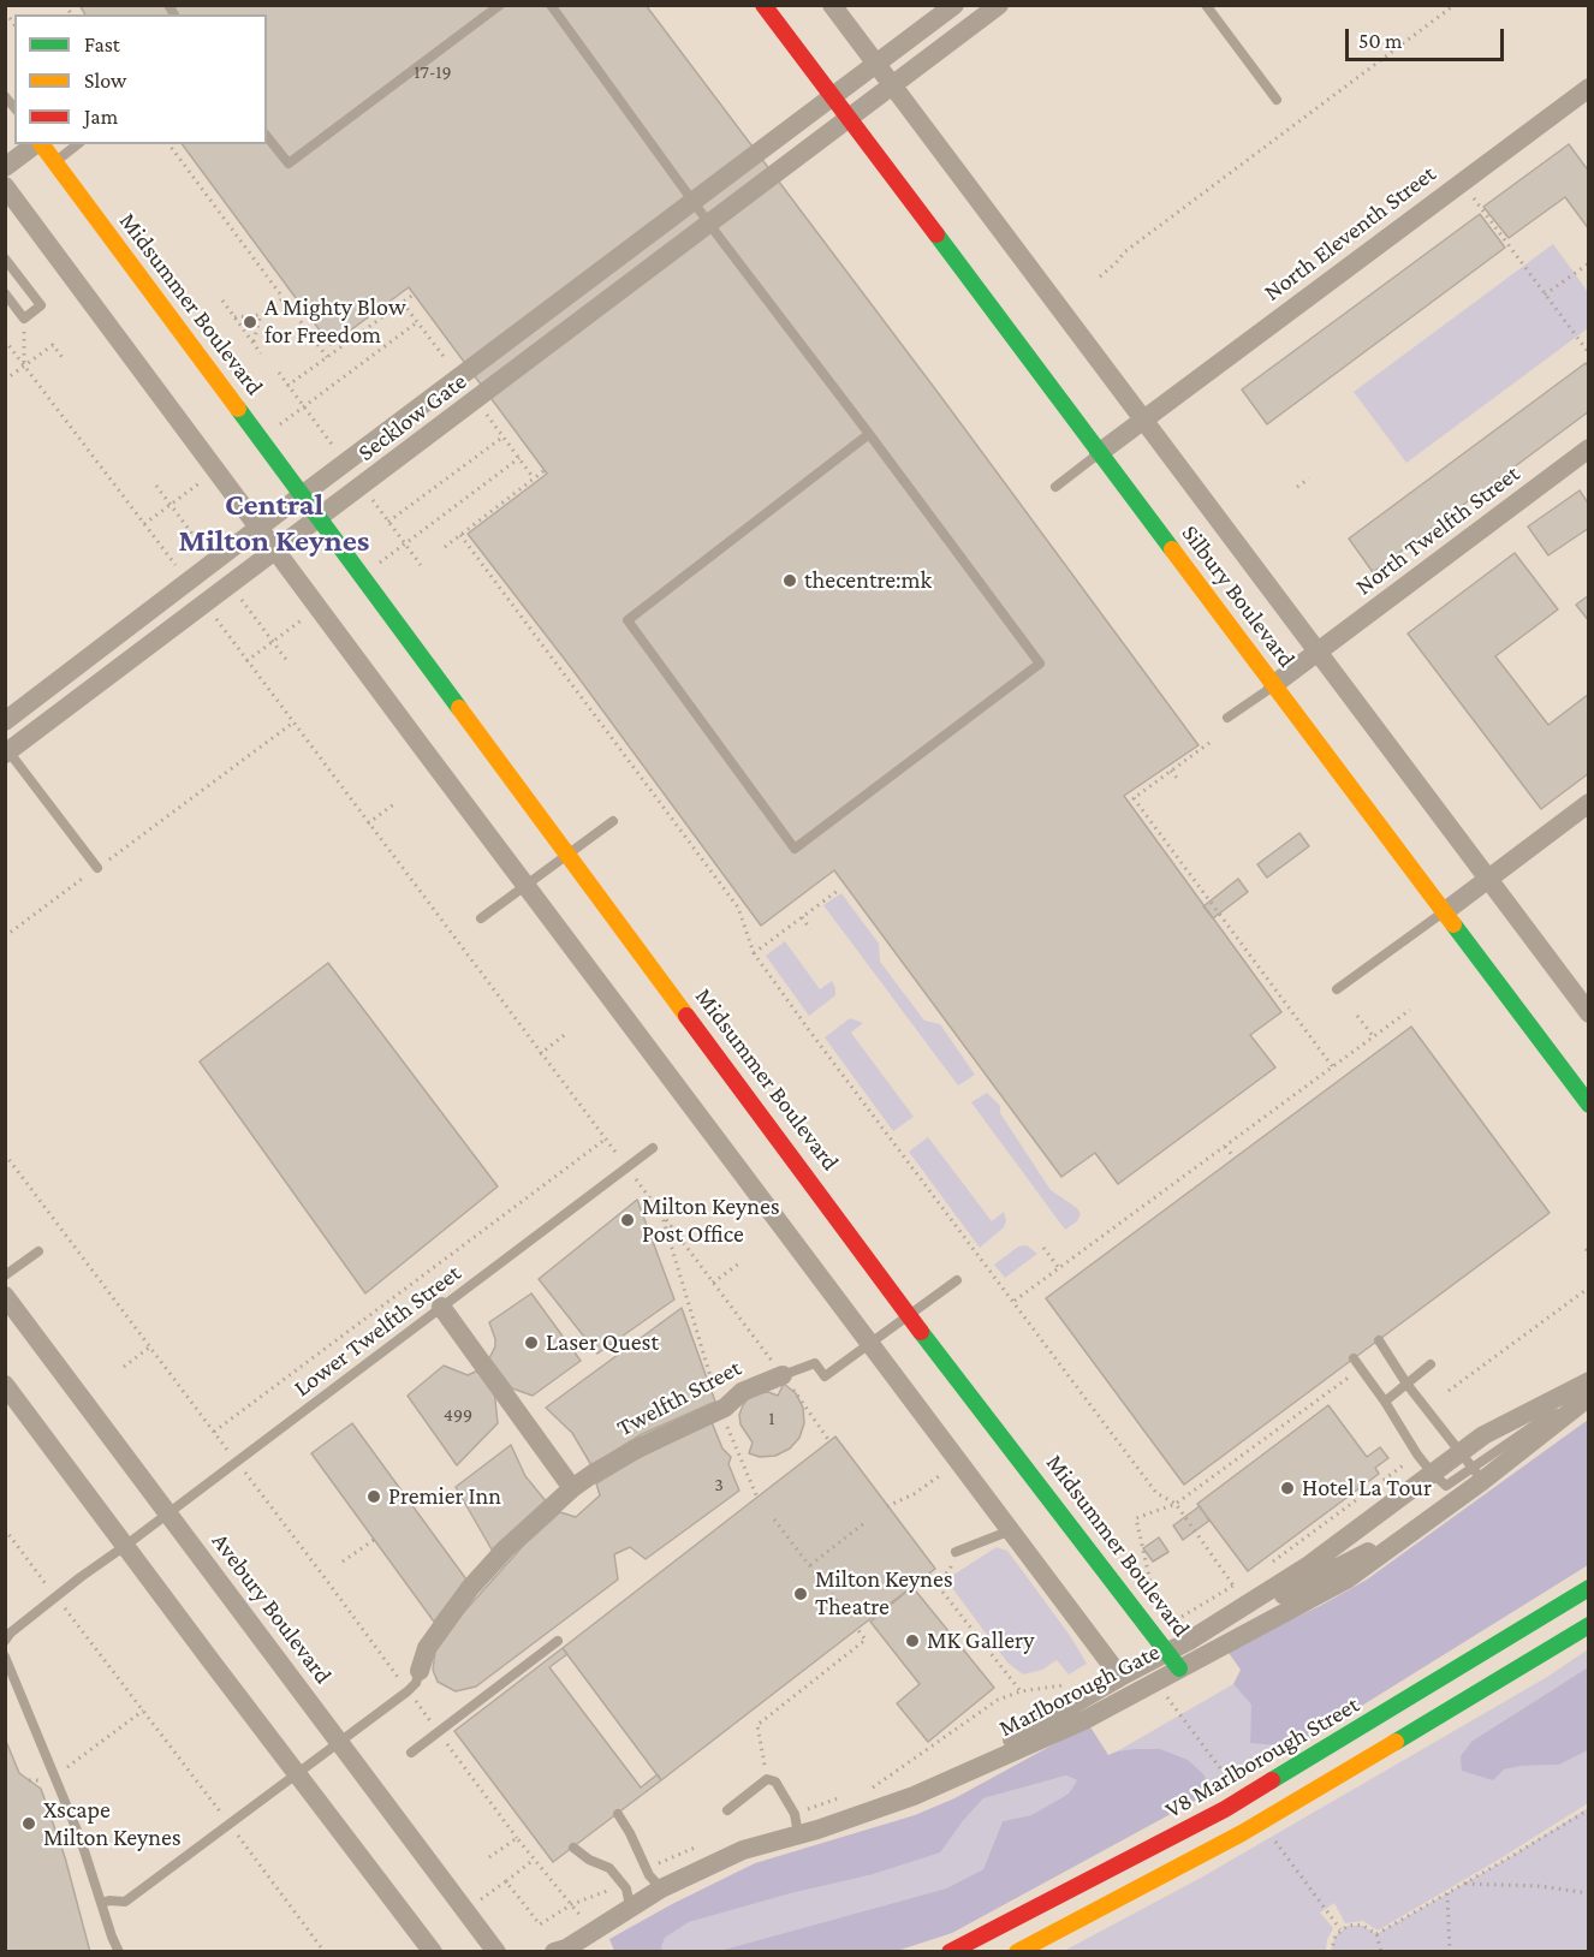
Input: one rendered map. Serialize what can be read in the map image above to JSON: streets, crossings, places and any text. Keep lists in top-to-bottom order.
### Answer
{
  "streets": {
    "street": [
      "North Eleventh Street",
      "Midsummer Boulevard",
      "Secklow Gate",
      "North Twelfth Street",
      "Silbury Boulevard",
      "Twelfth Street",
      "Avebury Boulevard",
      "Marlborough Gate",
      "V8 Marlborough Street"
    ],
    "lane": ["Lower Twelfth Street"]
  },
  "crossings": [
    ["North Eleventh Street", "Silbury Boulevard"],
    ["Midsummer Boulevard", "Secklow Gate"],
    ["Midsummer Boulevard", "Marlborough Gate"],
    ["Secklow Gate", "Silbury Boulevard"],
    ["North Twelfth Street", "Silbury Boulevard"],
    ["Lower Twelfth Street", "Avebury Boulevard"],
    ["Twelfth Street", "Avebury Boulevard"]
  ],
  "districts": ["Central Milton Keynes"],
  "places": [
    "A Mighty Blow for Freedom",
    "thecentre:mk",
    "Milton Keynes Post Office",
    "Laser Quest",
    "Hotel La Tour",
    "Premier Inn",
    "Milton Keynes Theatre",
    "MK Gallery",
    "Xscape Milton Keynes"
  ],
  "house_numbers": [
    "17-19",
    "499",
    "1",
    "3"
  ],
  "legend": ["Fast", "Slow", "Jam"],
  "scale_bar": "50 m"
}
